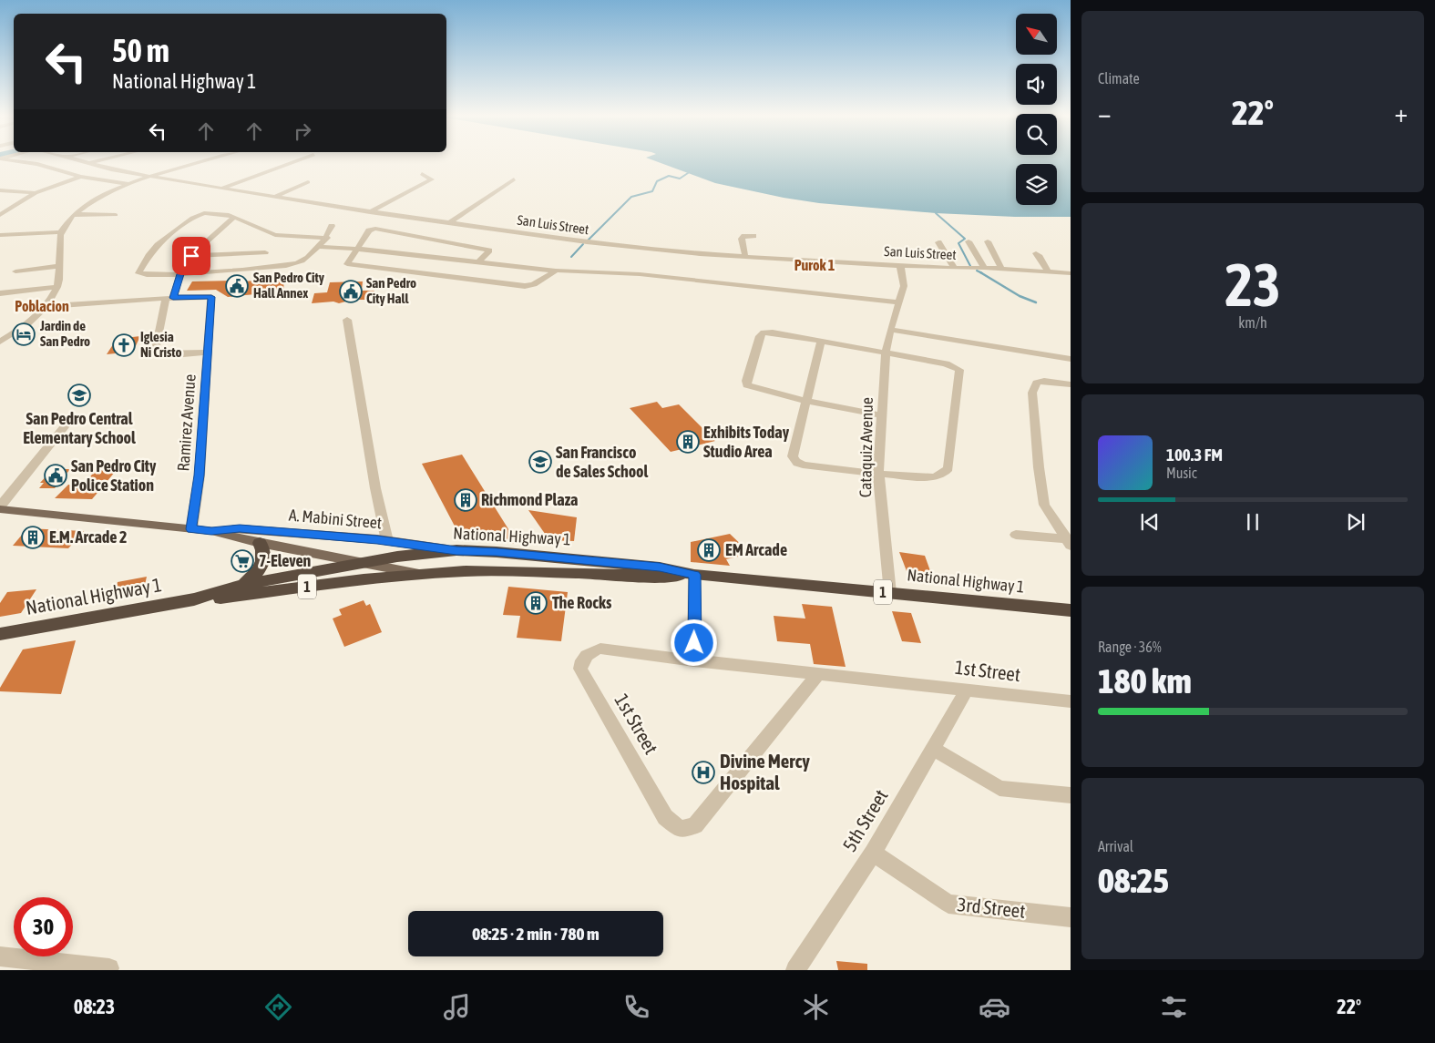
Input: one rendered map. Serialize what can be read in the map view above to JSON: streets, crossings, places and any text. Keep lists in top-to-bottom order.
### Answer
{
  "streets": {
    "highway": ["National Highway 1", "1"],
    "main road": ["A. Mabini Street"],
    "street": [
      "San Luis Street",
      "Ramirez Avenue",
      "Cataquiz Avenue",
      "1st Street",
      "5th Street",
      "3rd Street"
    ]
  },
  "crossings": [
    ["San Luis Street", "Cataquiz Avenue"],
    ["Ramirez Avenue", "A. Mabini Street"],
    ["Cataquiz Avenue", "National Highway 1"],
    ["A. Mabini Street", "National Highway 1"],
    ["1st Street", "5th Street"],
    ["5th Street", "3rd Street"]
  ],
  "districts": ["Purok 1", "Poblacion"],
  "places": {
    "public building": ["San Pedro City Hall Annex", "San Pedro City Hall", "San Pedro City Police Station"],
    "hotel": ["Jardin de San Pedro"],
    "church": ["Iglesia Ni Cristo"],
    "school or university": ["San Pedro Central Elementary School", "San Francisco de Sales School"],
    "building": [
      "Exhibits Today Studio Area",
      "Richmond Plaza",
      "E.M. Arcade 2",
      "EM Arcade",
      "The Rocks"
    ],
    "supermarket": ["7-Eleven"],
    "hospital": ["Divine Mercy Hospital"]
  },
  "north": "top left",
  "page": {
    "tile": [
      "Climate",
      ["23", "km/h"],
      ["Range · 36%", "180 km"],
      ["Arrival", "08:25"]
    ],
    "turn": ["50 m", "National Highway 1"],
    "heat": ["−", "22°", "+"],
    "song": ["100.3 FM", "Music"],
    "limit": "30",
    "trip": "08:25 · 2 min · 780 m",
    "tabs": ["08:23", "22°"]
  }
}
